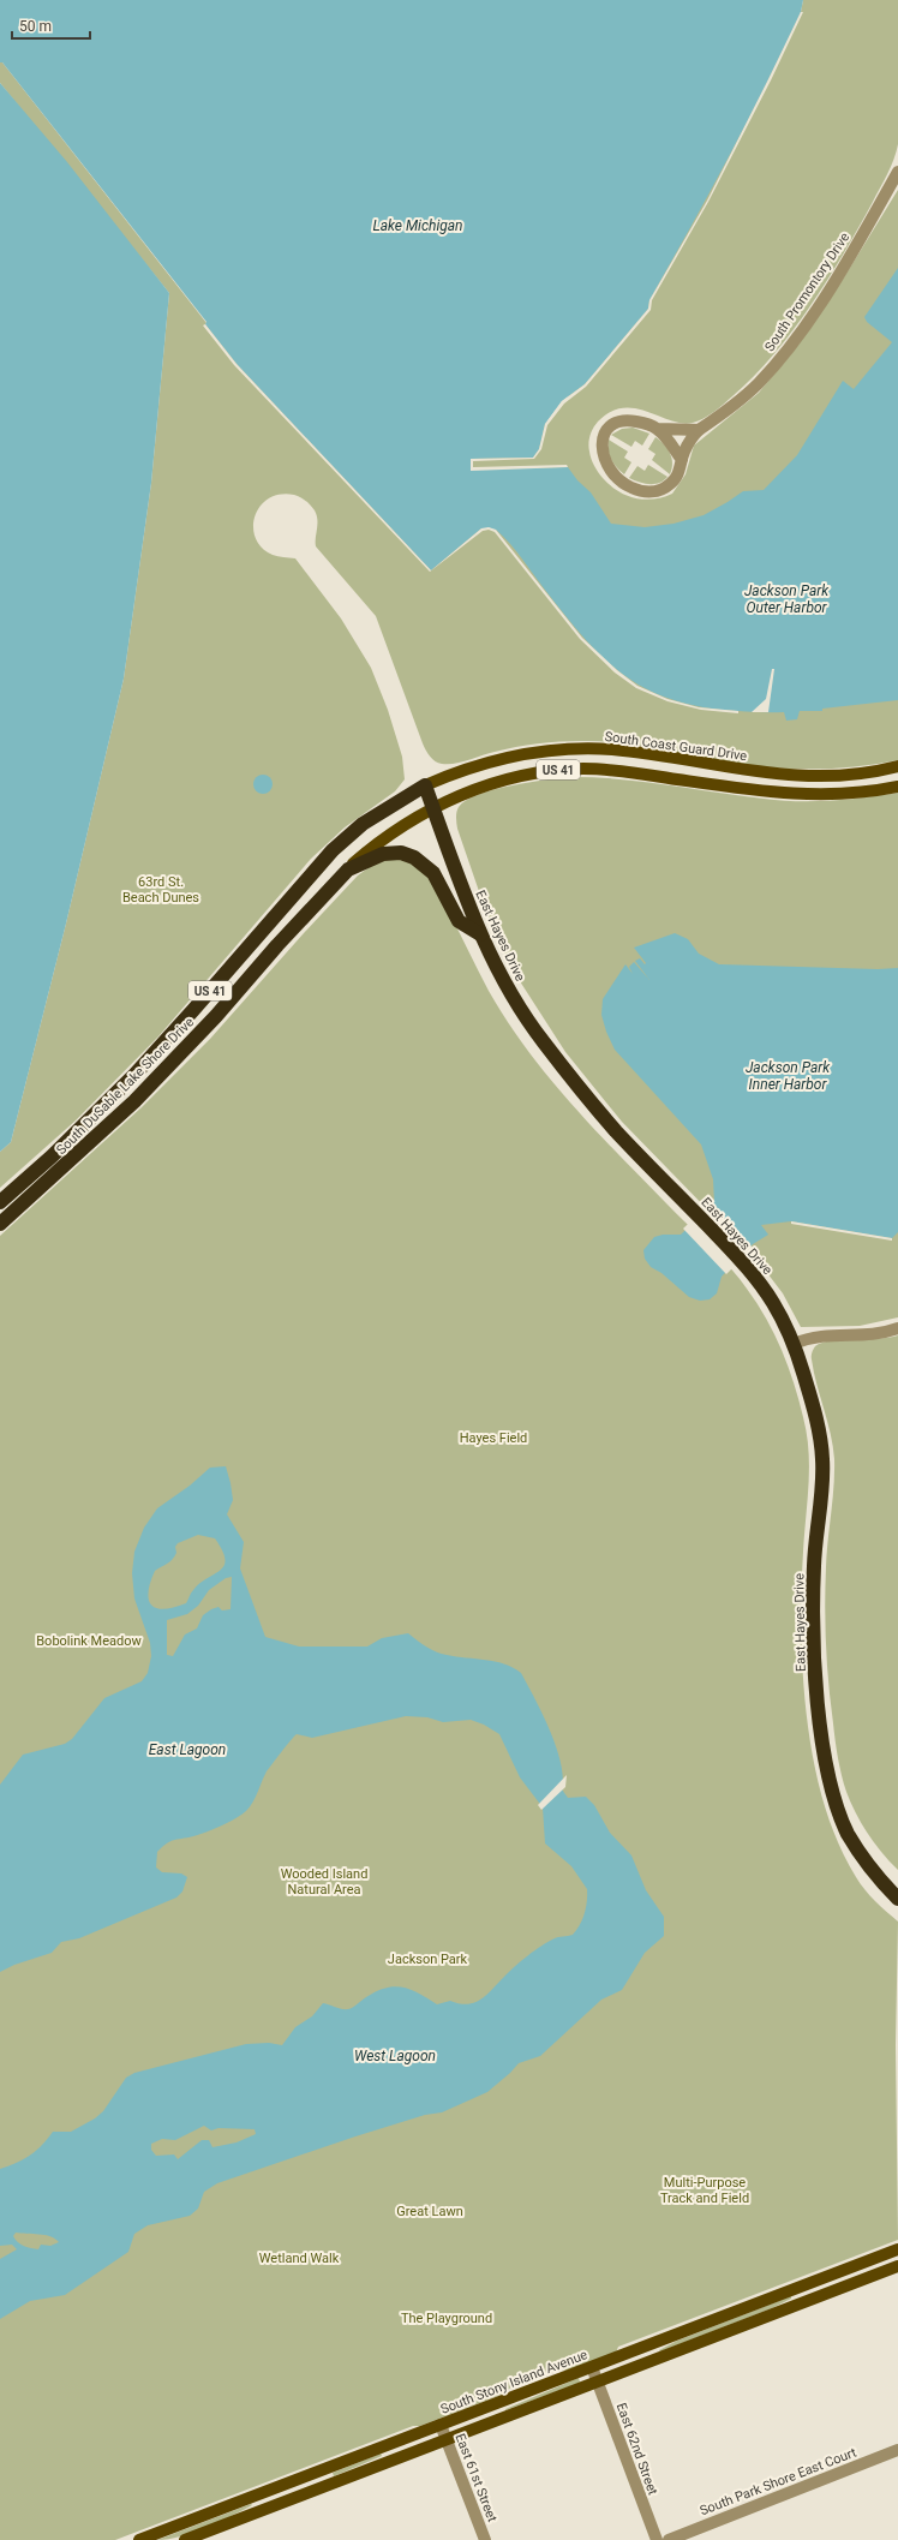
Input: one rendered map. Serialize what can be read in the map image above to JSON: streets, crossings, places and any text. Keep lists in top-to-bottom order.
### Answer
{
  "streets": {
    "highway": ["US 41", "East Hayes Drive", "South DuSable Lake Shore Drive"],
    "main road": ["South Coast Guard Drive", "South Stony Island Avenue"],
    "street": [
      "South Promontory Drive",
      "East 62nd Street",
      "East 61st Street",
      "South Park Shore East Court"
    ]
  },
  "crossings": [
    ["South Coast Guard Drive", "East Hayes Drive"],
    ["South Coast Guard Drive", "South DuSable Lake Shore Drive"],
    ["US 41", "East Hayes Drive"],
    ["US 41", "South DuSable Lake Shore Drive"],
    ["East Hayes Drive", "South DuSable Lake Shore Drive"],
    ["South Stony Island Avenue", "East 62nd Street"],
    ["South Stony Island Avenue", "East 61st Street"]
  ],
  "water": [
    "Lake Michigan",
    "Jackson Park Outer Harbor",
    "Jackson Park Inner Harbor",
    "East Lagoon",
    "West Lagoon"
  ],
  "parks": [
    "63rd St. Beach Dunes",
    "Hayes Field",
    "Bobolink Meadow",
    "Wooded Island Natural Area",
    "Jackson Park",
    "Multi-Purpose Track and Field",
    "Great Lawn",
    "Wetland Walk",
    "The Playground"
  ],
  "scale_bar": "50 m"
}
